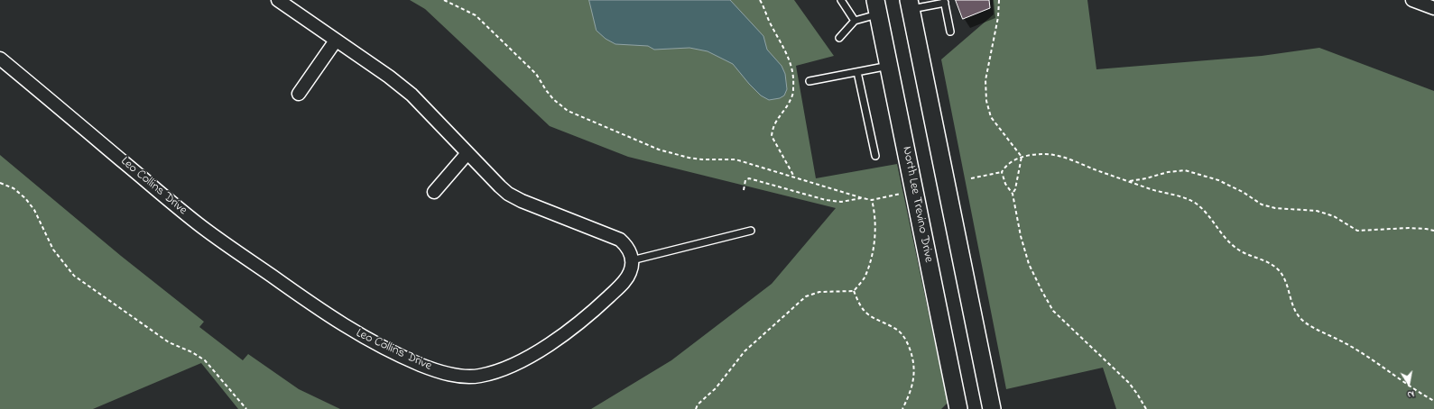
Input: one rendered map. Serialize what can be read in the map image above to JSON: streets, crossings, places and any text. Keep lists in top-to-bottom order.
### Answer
{
  "streets": {
    "main road": ["North Lee Trevino Drive"],
    "street": ["Leo Collins Drive"]
  },
  "north": "bottom"
}
